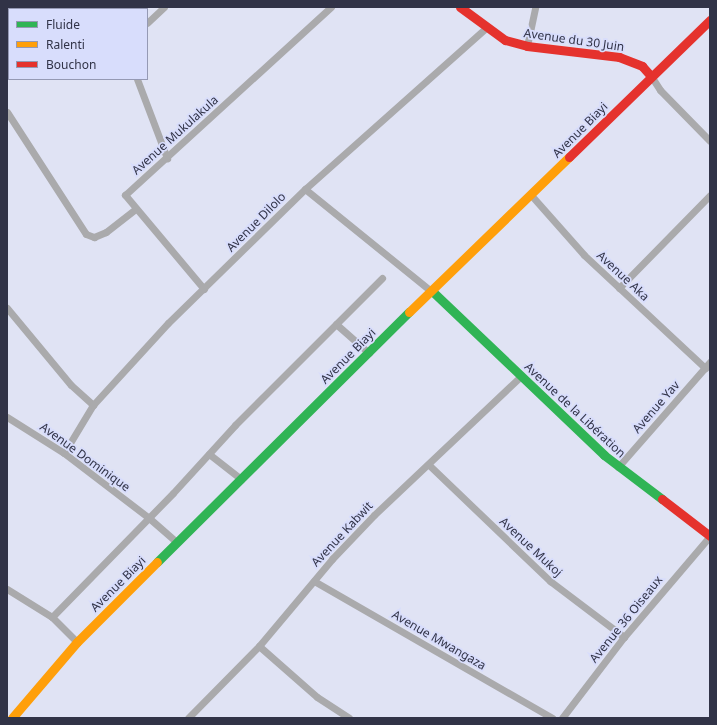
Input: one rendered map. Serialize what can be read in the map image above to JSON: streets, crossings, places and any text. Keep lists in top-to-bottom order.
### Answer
{
  "streets": {
    "street": [
      "Avenue du 30 Juin",
      "Avenue Biayi",
      "Avenue Mukulakula",
      "Avenue Dilolo",
      "Avenue Aka",
      "Avenue Yav",
      "Avenue de la Libération",
      "Avenue Dominique",
      "Avenue Kabwit",
      "Avenue Mukoj",
      "Avenue 36 Oiseaux",
      "Avenue Mwangaza"
    ]
  },
  "crossings": [
    ["Avenue du 30 Juin", "Avenue Biayi"],
    ["Avenue du 30 Juin", "Avenue Dilolo"],
    ["Avenue Biayi", "Avenue Aka"],
    ["Avenue Biayi", "Avenue de la Libération"],
    ["Avenue Biayi", "Avenue Dominique"],
    ["Avenue Mukulakula", "Avenue Dilolo"],
    ["Avenue Dilolo", "Avenue Dominique"],
    ["Avenue Aka", "Avenue Yav"],
    ["Avenue Yav", "Avenue de la Libération"],
    ["Avenue de la Libération", "Avenue Kabwit"],
    ["Avenue de la Libération", "Avenue 36 Oiseaux"],
    ["Avenue Kabwit", "Avenue Mukoj"],
    ["Avenue Kabwit", "Avenue Mwangaza"],
    ["Avenue Mukoj", "Avenue 36 Oiseaux"]
  ],
  "legend": ["Fluide", "Ralenti", "Bouchon"]
}
